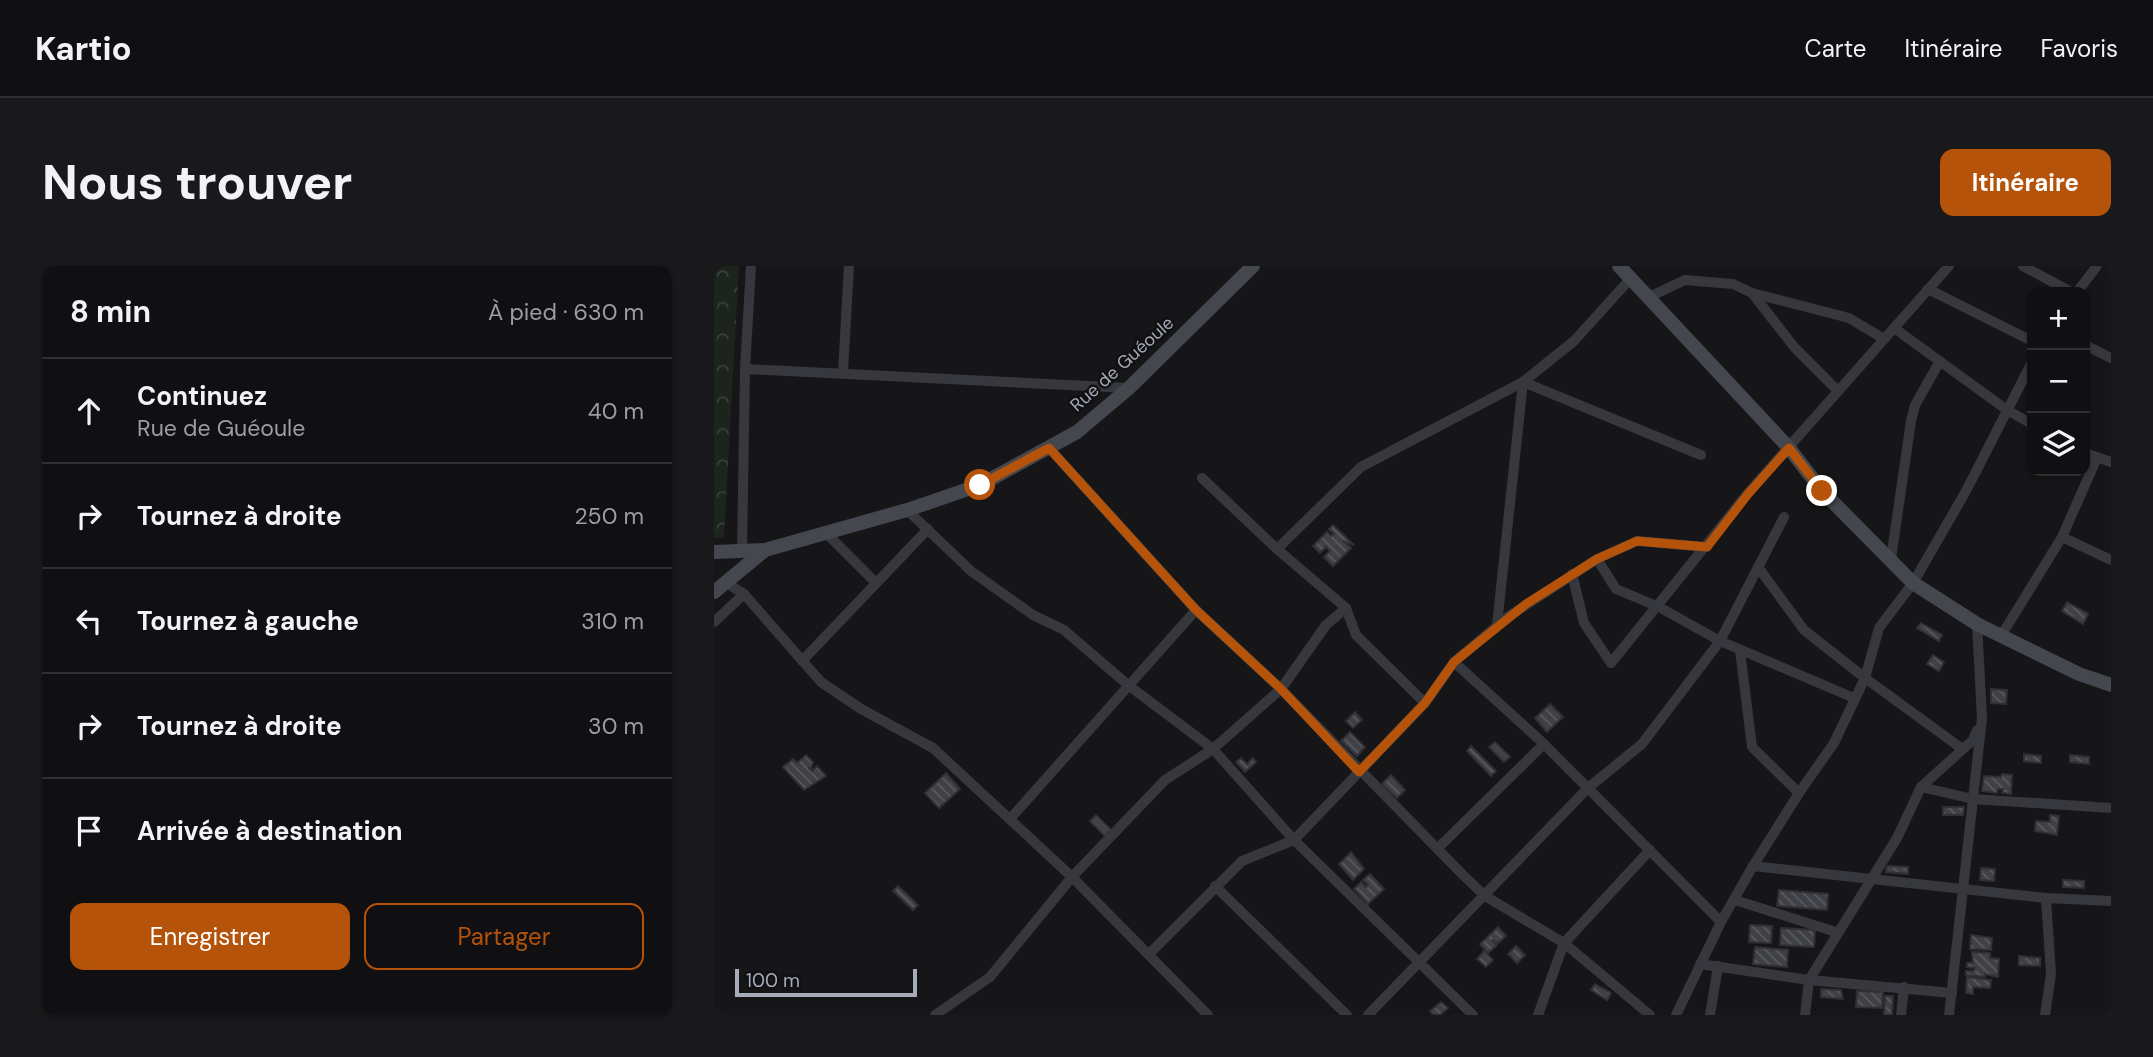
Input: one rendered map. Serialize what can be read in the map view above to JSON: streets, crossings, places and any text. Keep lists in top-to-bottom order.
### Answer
{
  "streets": {
    "main road": ["Rue de Guéoule"]
  },
  "scale_bar": "100 m",
  "page": {
    "header": "Kartio",
    "nav": ["Carte", "Itinéraire", "Favoris"],
    "buttons": [
      "Itinéraire",
      ["Enregistrer", "Partager"]
    ],
    "title": "Nous trouver",
    "heading": ["8 min", "À pied · 630 m"],
    "map_buttons": ["+", "−"],
    "list": [
      ["Continuez", "Rue de Guéoule", "40 m"],
      ["Tournez à droite", "250 m"],
      ["Tournez à gauche", "310 m"],
      ["Tournez à droite", "30 m"],
      "Arrivée à destination"
    ],
    "scale": "100 m"
  }
}
